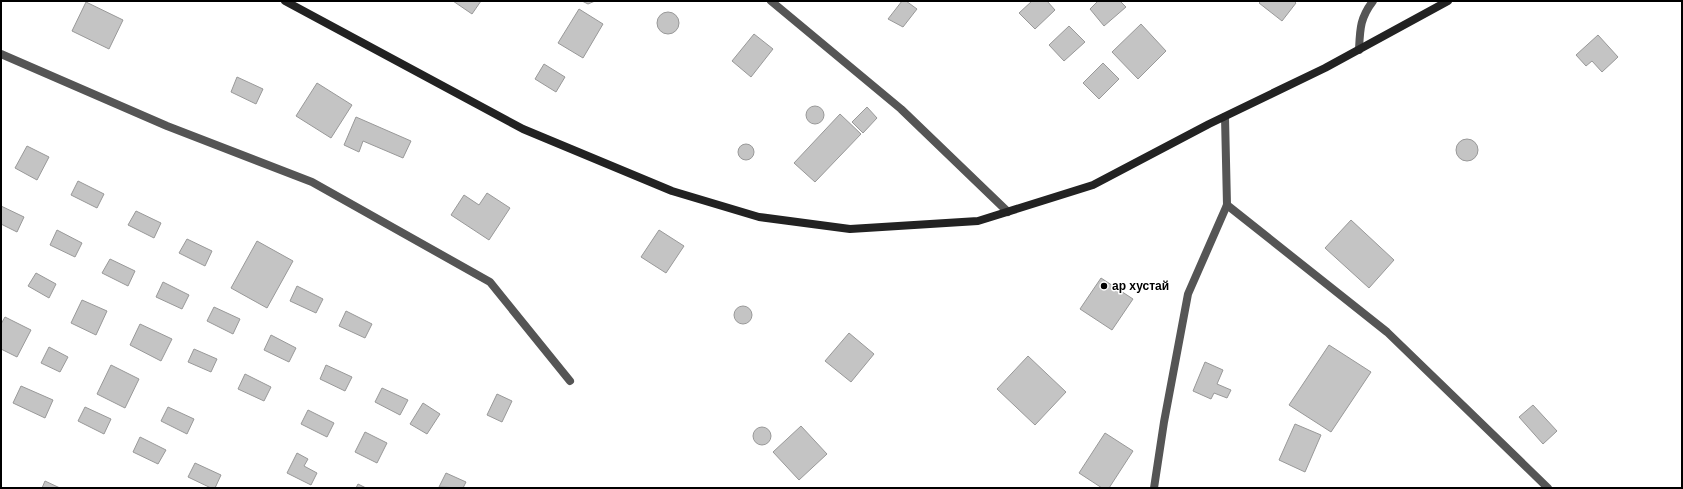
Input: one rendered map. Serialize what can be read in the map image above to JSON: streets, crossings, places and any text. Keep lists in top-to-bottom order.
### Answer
{
  "places": ["ар хустай"]
}
